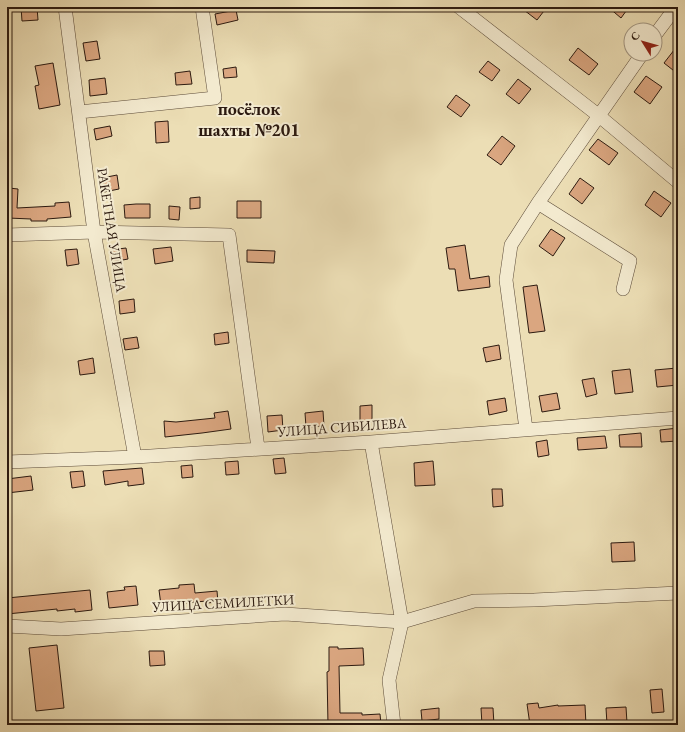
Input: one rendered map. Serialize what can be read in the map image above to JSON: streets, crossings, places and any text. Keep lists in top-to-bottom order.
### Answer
{
  "streets": {
    "street": ["РАКЕТНАЯ УЛИЦА", "УЛИЦА СИБИЛЕВА", "УЛИЦА СЕМИЛЕТКИ"]
  },
  "crossings": [
    ["РАКЕТНАЯ УЛИЦА", "УЛИЦА СИБИЛЕВА"]
  ],
  "districts": ["посёлок шахты №201"],
  "north": "top left"
}
